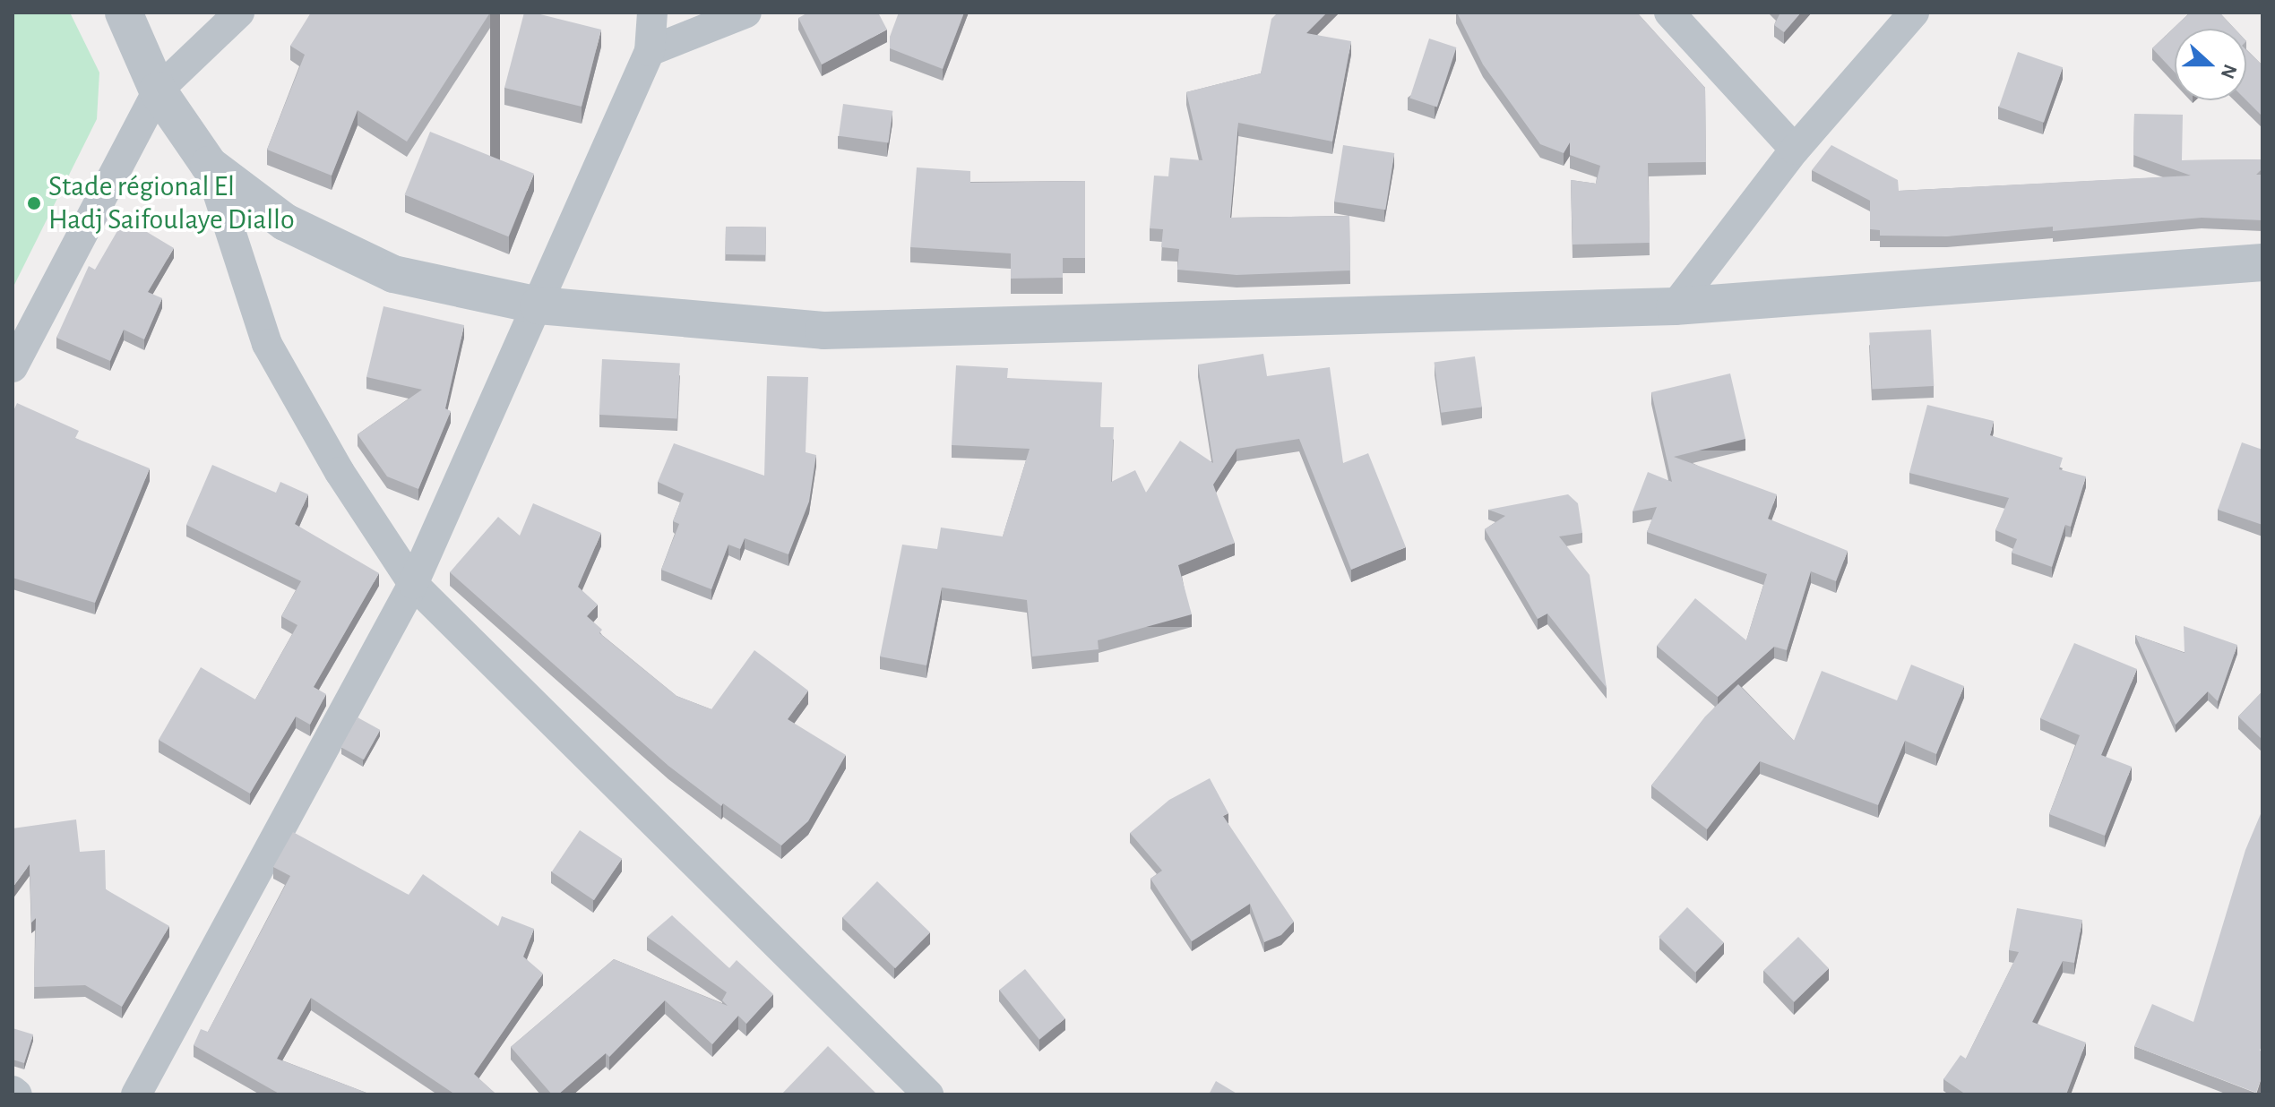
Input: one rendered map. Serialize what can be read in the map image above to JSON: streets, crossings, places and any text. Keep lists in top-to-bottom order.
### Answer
{
  "places": ["Stade régional El Hadj Saifoulaye Diallo"],
  "north": "right"
}
